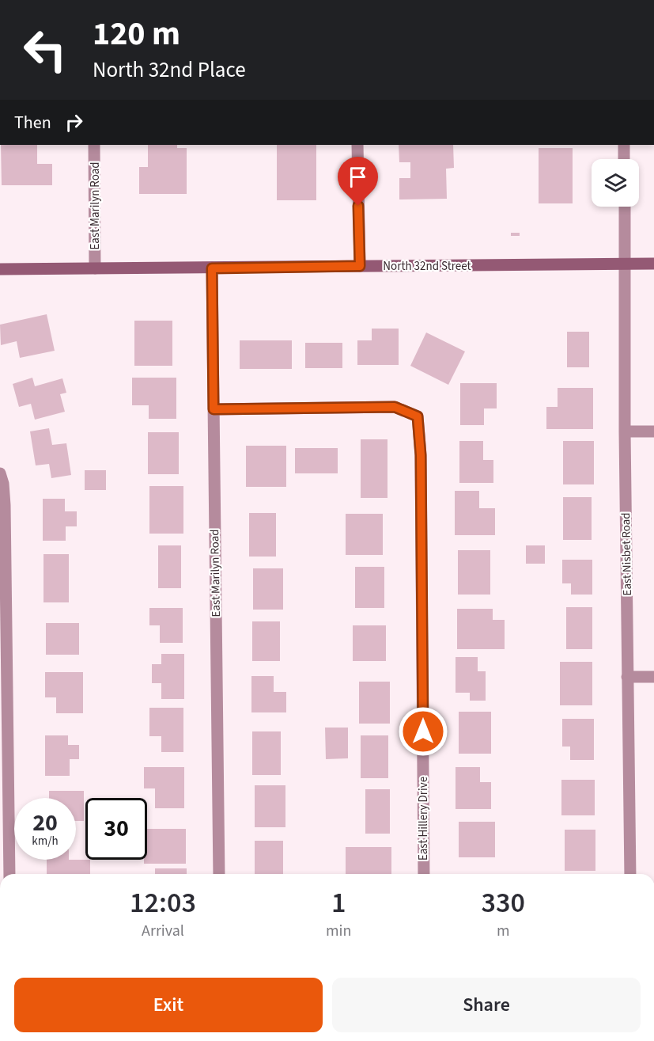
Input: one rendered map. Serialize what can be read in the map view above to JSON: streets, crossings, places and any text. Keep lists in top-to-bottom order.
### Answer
{
  "streets": {
    "main road": ["North 32nd Street"],
    "street": ["East Marilyn Road", "East Nisbet Road", "East Hillery Drive"]
  },
  "crossings": [
    ["East Marilyn Road", "North 32nd Street"],
    ["East Marilyn Road", "East Hillery Drive"],
    ["North 32nd Street", "East Nisbet Road"]
  ],
  "page": {
    "turn": ["120 m", "North 32nd Place"],
    "then": "Then",
    "speed": "20 km/h",
    "limit": "30",
    "eta": [
      "12:03",
      "Arrival",
      "1",
      "min",
      "330",
      "m"
    ],
    "buttons": ["Exit", "Share"]
  }
}
